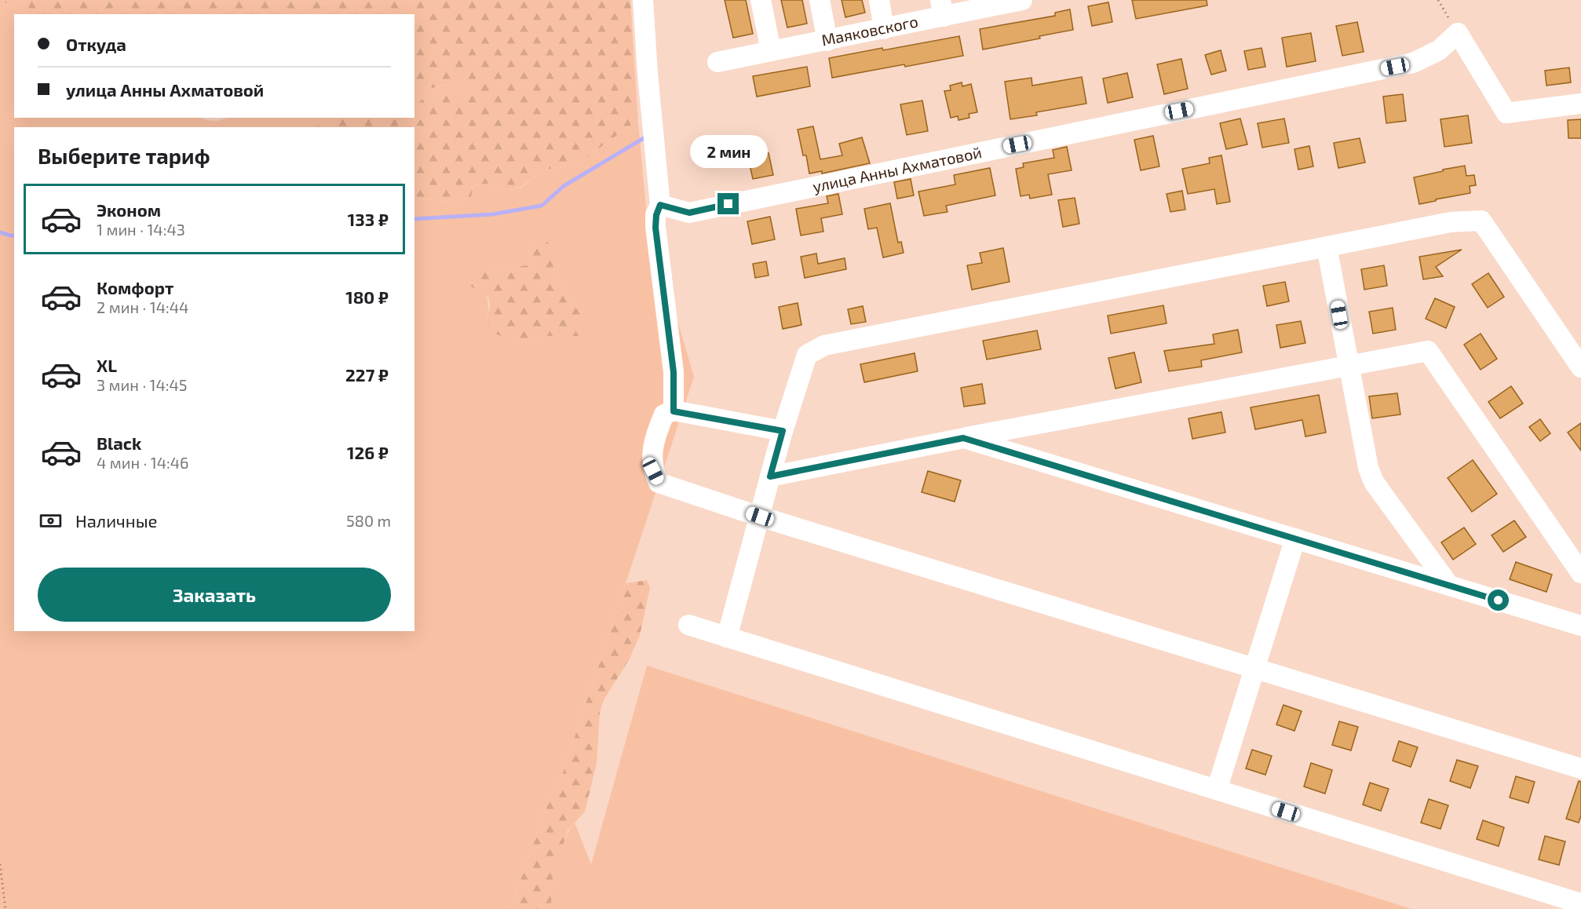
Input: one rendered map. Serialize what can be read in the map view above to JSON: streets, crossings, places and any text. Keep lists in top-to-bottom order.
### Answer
{
  "streets": {
    "street": ["Маяковского", "улица Анны Ахматовой"]
  },
  "page": {
    "banner": ["Откуда", "улица Анны Ахматовой"],
    "heading": "Выберите тариф",
    "bubble": "2 мин",
    "list": [
      {
        "name": "Эконом",
        "note": "1 мин · 14:43",
        "value": "133 ₽"
      },
      {
        "name": "Комфорт",
        "note": "2 мин · 14:44",
        "value": "180 ₽"
      },
      {
        "name": "XL",
        "note": "3 мин · 14:45",
        "value": "227 ₽"
      },
      {
        "name": "Black",
        "note": "4 мин · 14:46",
        "value": "126 ₽"
      }
    ],
    "pay": ["Наличные", "580 m"],
    "buttons": "Заказать"
  }
}
